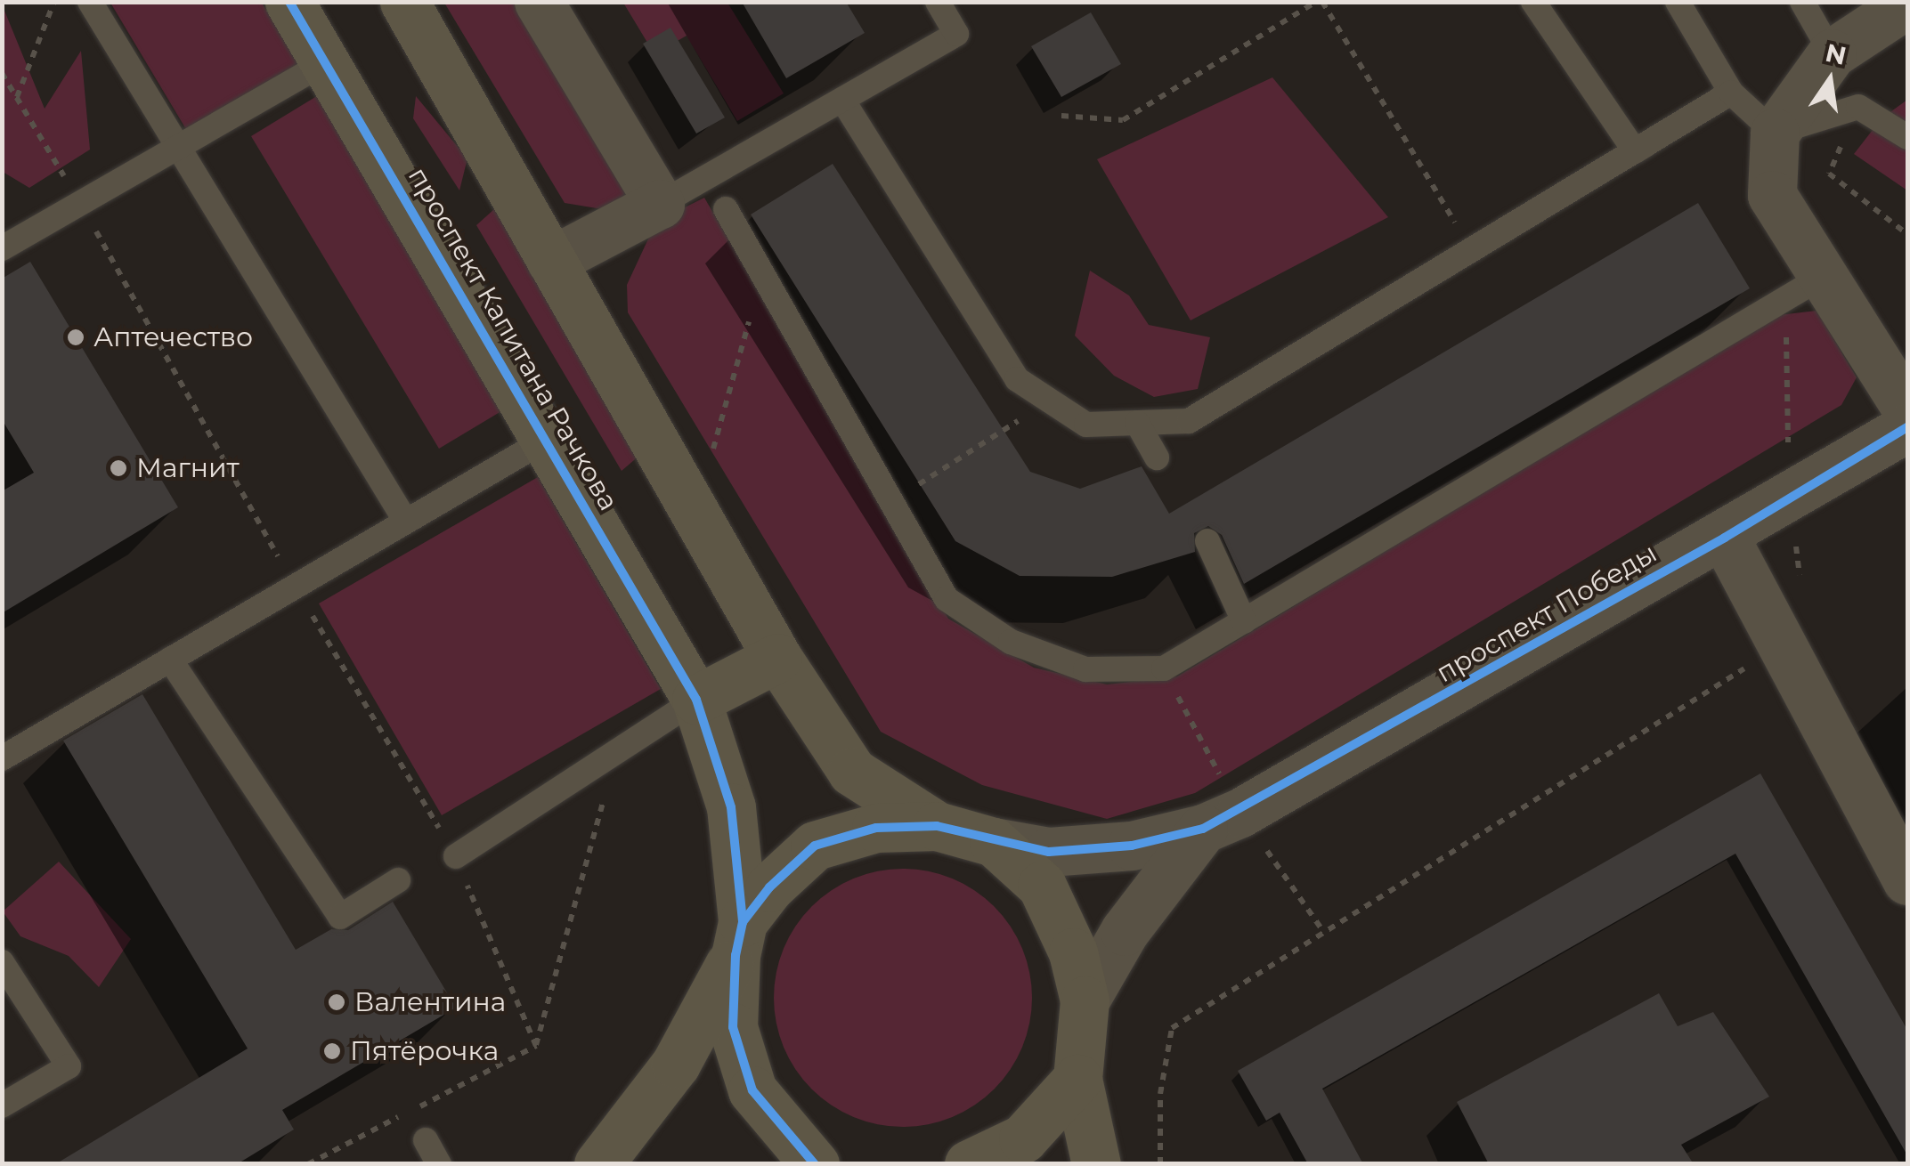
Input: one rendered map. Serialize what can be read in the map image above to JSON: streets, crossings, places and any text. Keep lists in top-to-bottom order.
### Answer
{
  "streets": {
    "street": ["проспект Капитана Рачкова", "проспект Победы"]
  },
  "places": [
    "Аптечество",
    "Магнит",
    "Валентина",
    "Пятёрочка"
  ],
  "north": "top"
}
